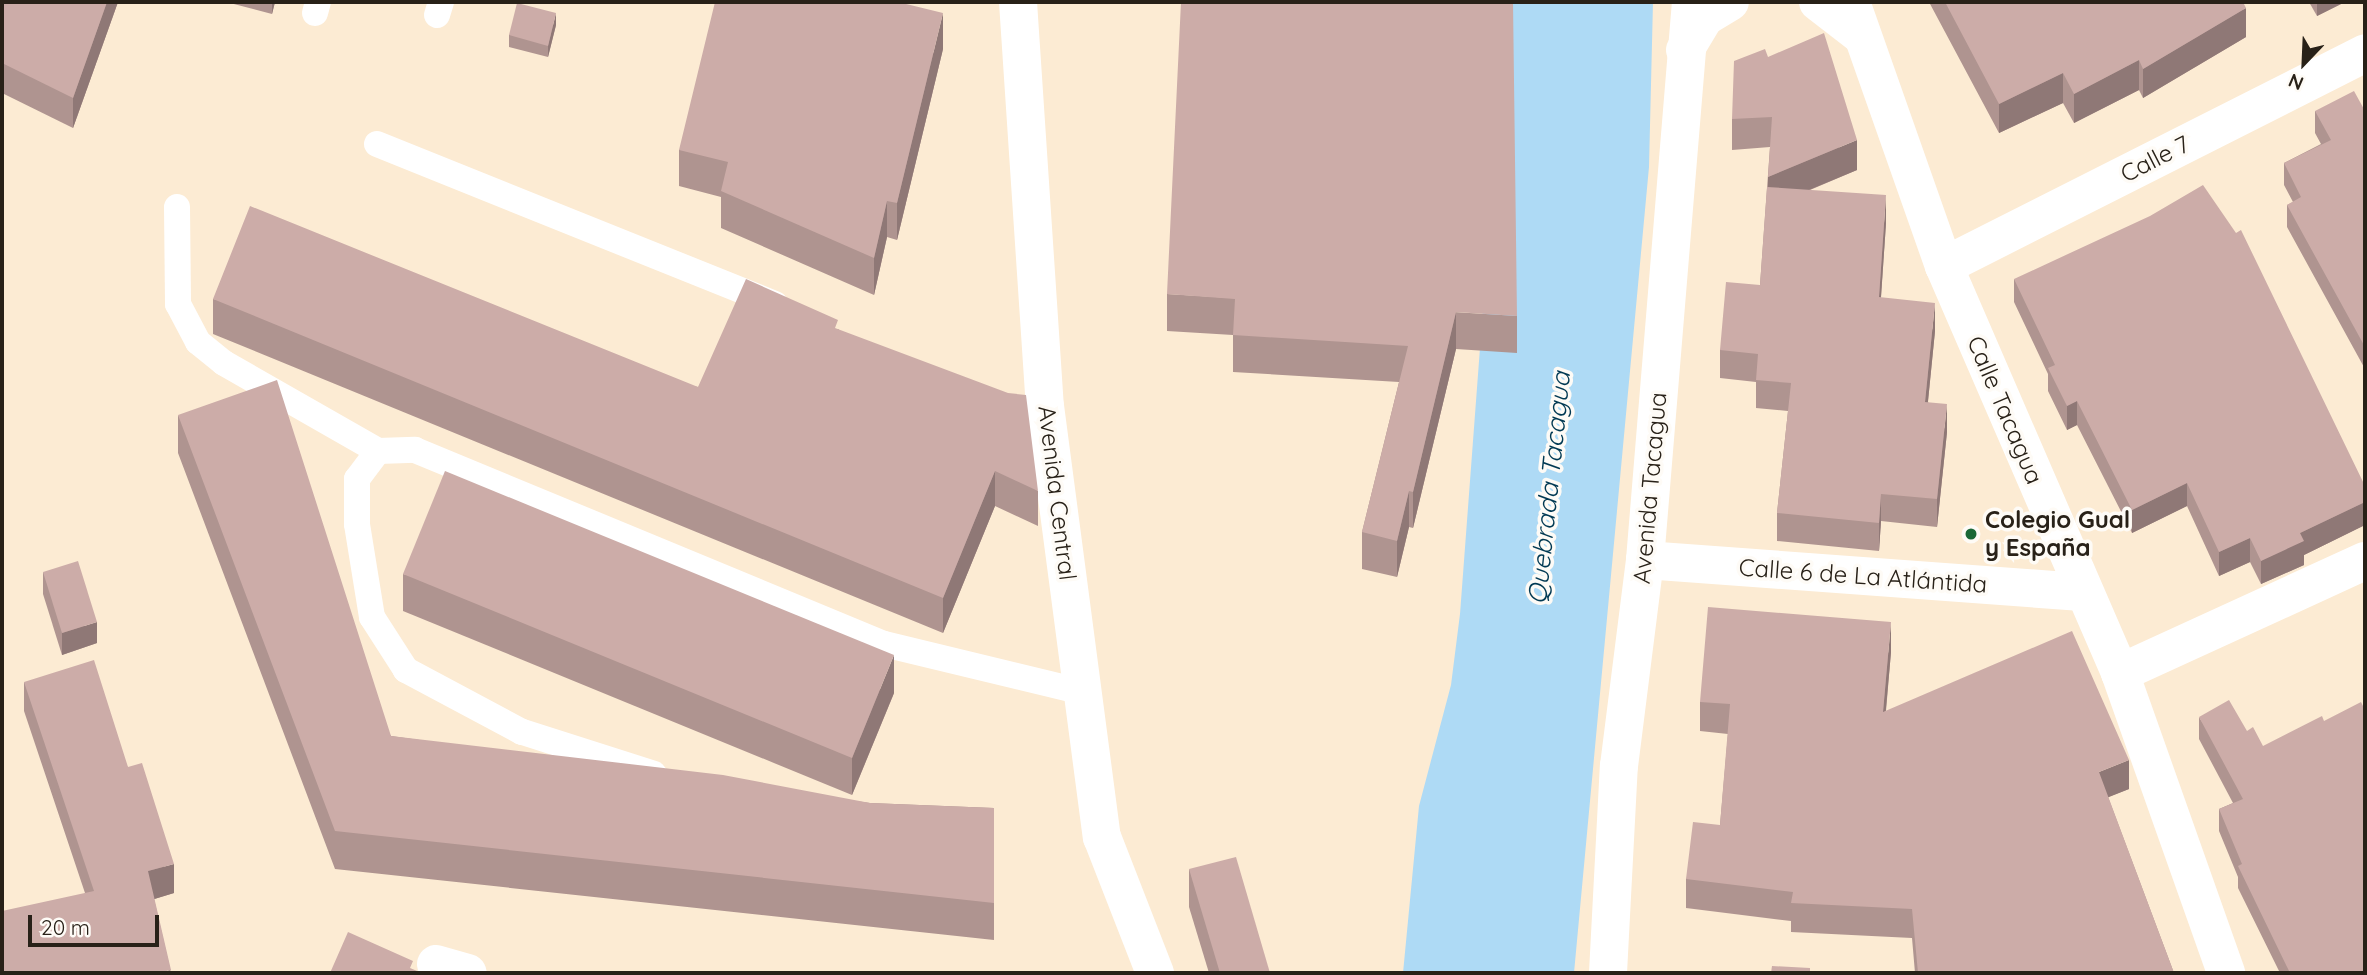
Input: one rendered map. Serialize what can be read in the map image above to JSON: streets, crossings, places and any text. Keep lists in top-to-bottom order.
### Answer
{
  "streets": {
    "street": [
      "Calle 7",
      "Calle Tacagua",
      "Avenida Tacagua",
      "Avenida Central",
      "Calle 6 de La Atlántida"
    ]
  },
  "crossings": [
    ["Calle 7", "Calle Tacagua"],
    ["Calle Tacagua", "Calle 6 de La Atlántida"],
    ["Avenida Tacagua", "Calle 6 de La Atlántida"]
  ],
  "water": ["Quebrada Tacagua"],
  "places": ["Colegio Gual y España"],
  "scale_bar": "20 m",
  "north": "bottom left"
}
